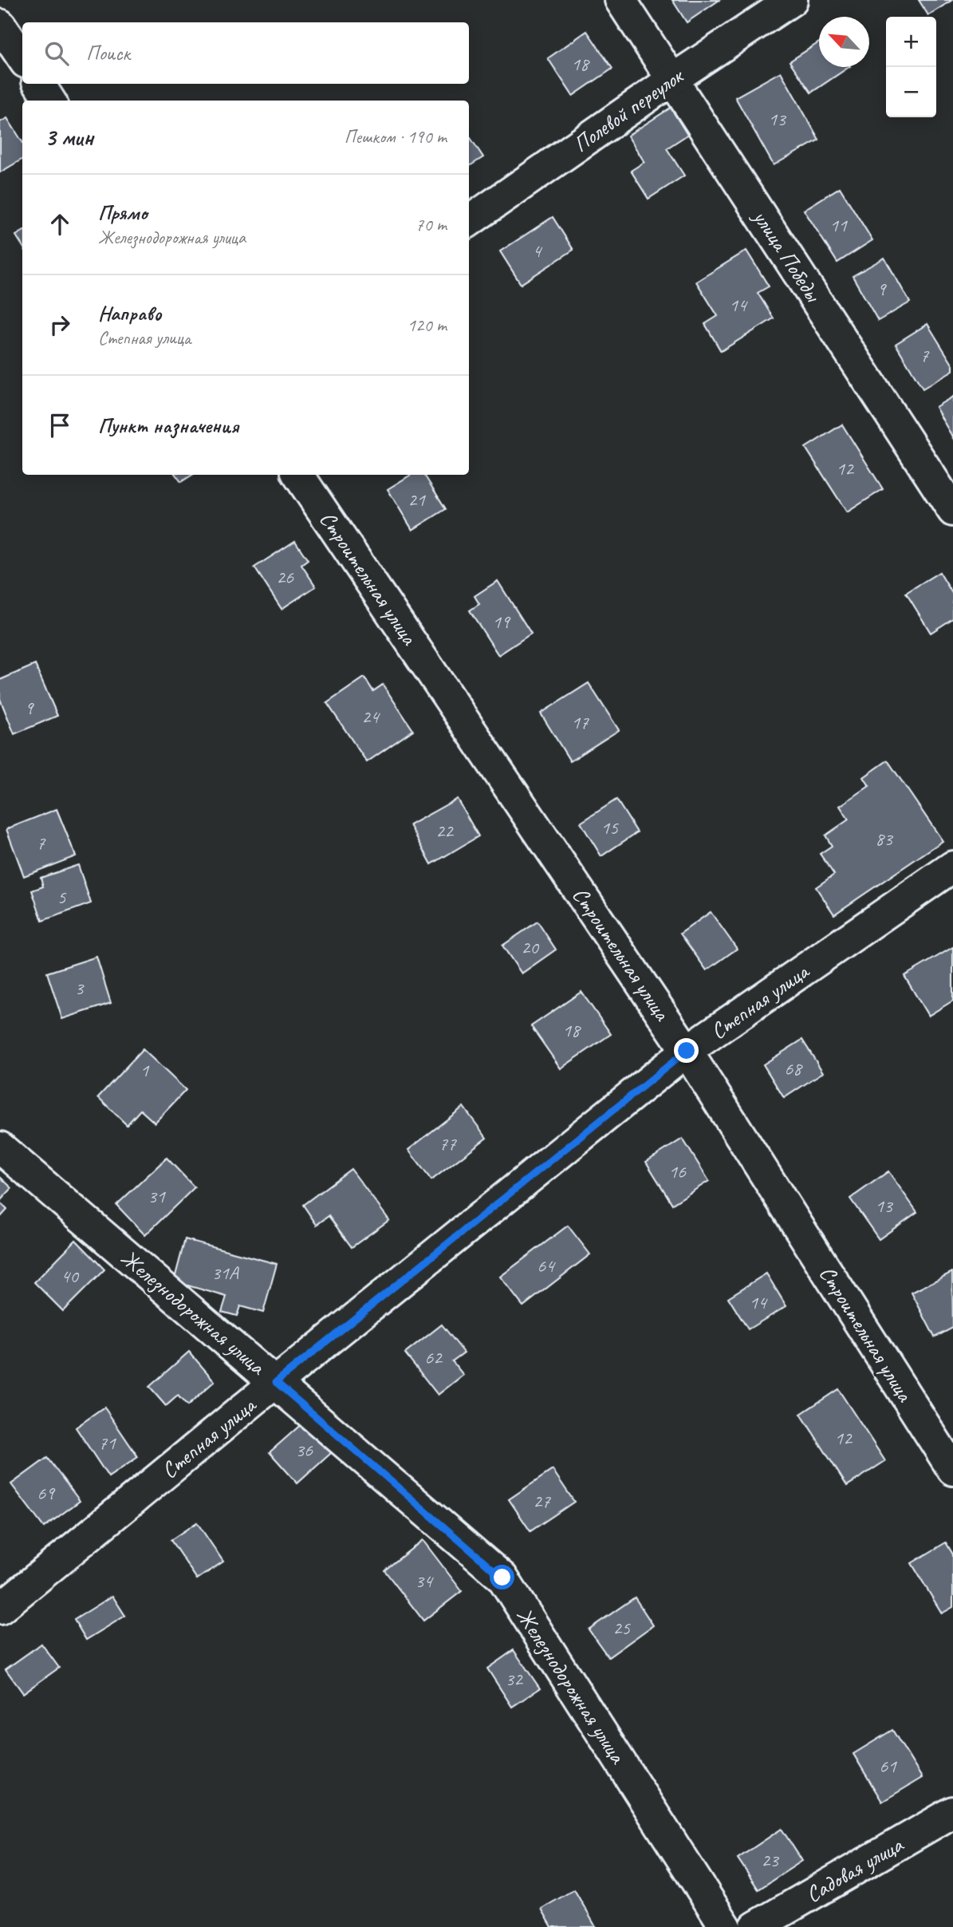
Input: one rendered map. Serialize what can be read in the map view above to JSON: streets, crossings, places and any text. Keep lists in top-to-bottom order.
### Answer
{
  "streets": {
    "street": [
      "Полевой переулок",
      "улица Победы",
      "Строительная улица",
      "Степная улица",
      "Железнодорожная улица",
      "Садовая улица"
    ]
  },
  "crossings": [
    ["Полевой переулок", "улица Победы"],
    ["Строительная улица", "Степная улица"],
    ["Степная улица", "Железнодорожная улица"]
  ],
  "house_numbers": [
    "18",
    "13",
    "11",
    "4",
    "9",
    "14",
    "7",
    "12",
    "21",
    "26",
    "19",
    "9",
    "24",
    "17",
    "15",
    "22",
    "83",
    "7",
    "5",
    "20",
    "3",
    "18",
    "68",
    "1",
    "77",
    "16",
    "31",
    "13",
    "64",
    "31А",
    "40",
    "14",
    "62",
    "12",
    "71",
    "36",
    "69",
    "27",
    "34",
    "25",
    "32",
    "61",
    "23"
  ],
  "north": "top left",
  "page": {
    "map_buttons": ["+", "−"],
    "search": "Поиск",
    "heading": ["3 мин", "Пешком · 190 m"],
    "list": [
      ["Прямо", "Железнодорожная улица", "70 m"],
      ["Направо", "Степная улица", "120 m"],
      "Пункт назначения"
    ]
  }
}
